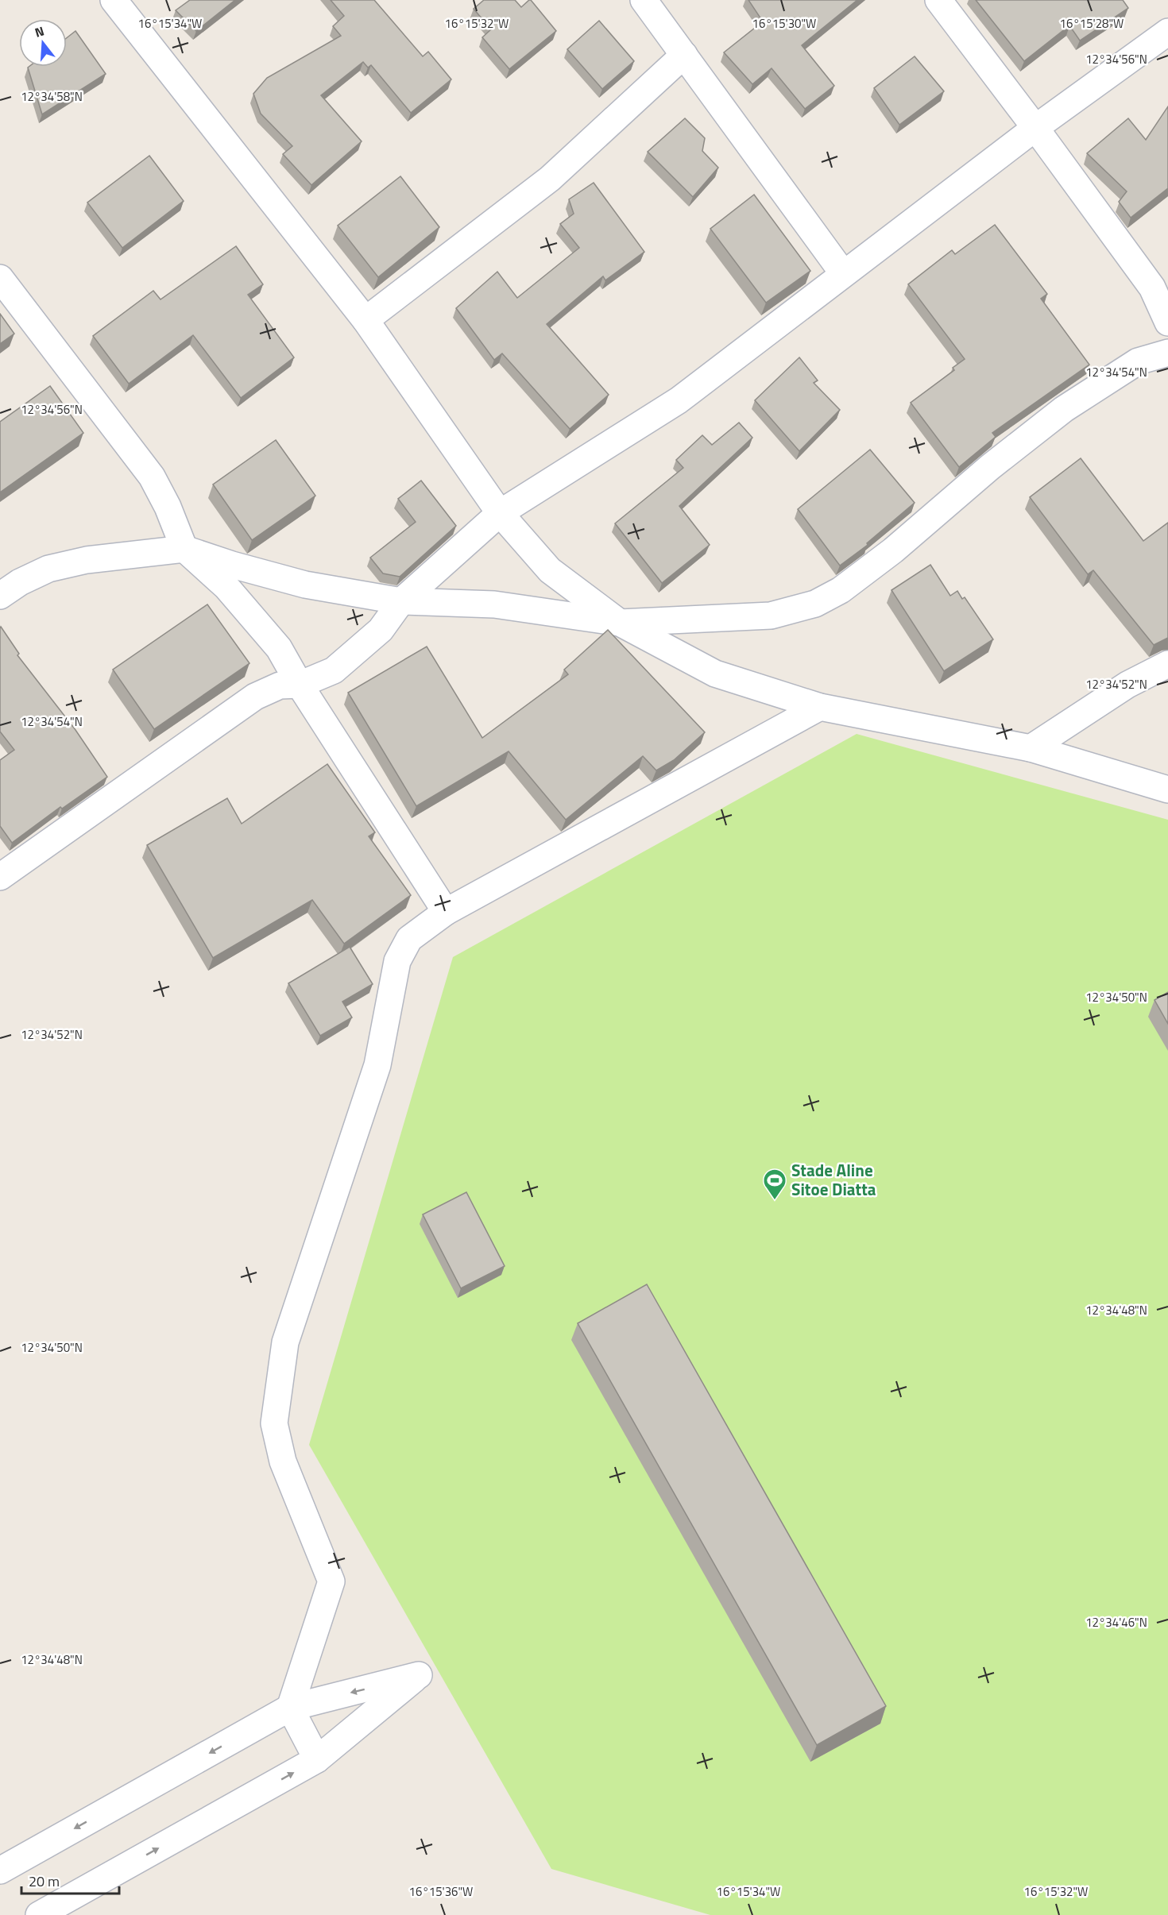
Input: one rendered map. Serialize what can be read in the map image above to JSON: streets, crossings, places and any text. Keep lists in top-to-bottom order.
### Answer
{
  "places": {
    "sports": ["Stade Aline Sitoe Diatta"]
  },
  "scale_bar": "20 m",
  "north": "top",
  "coordinates": [
    "16°15'34\"W",
    "16°15'32\"W",
    "16°15'30\"W",
    "16°15'28\"W",
    "12°34'56\"N",
    "12°34'58\"N",
    "12°34'54\"N",
    "12°34'52\"N",
    "12°34'50\"N",
    "12°34'48\"N",
    "12°34'46\"N",
    "16°15'36\"W"
  ]
}
